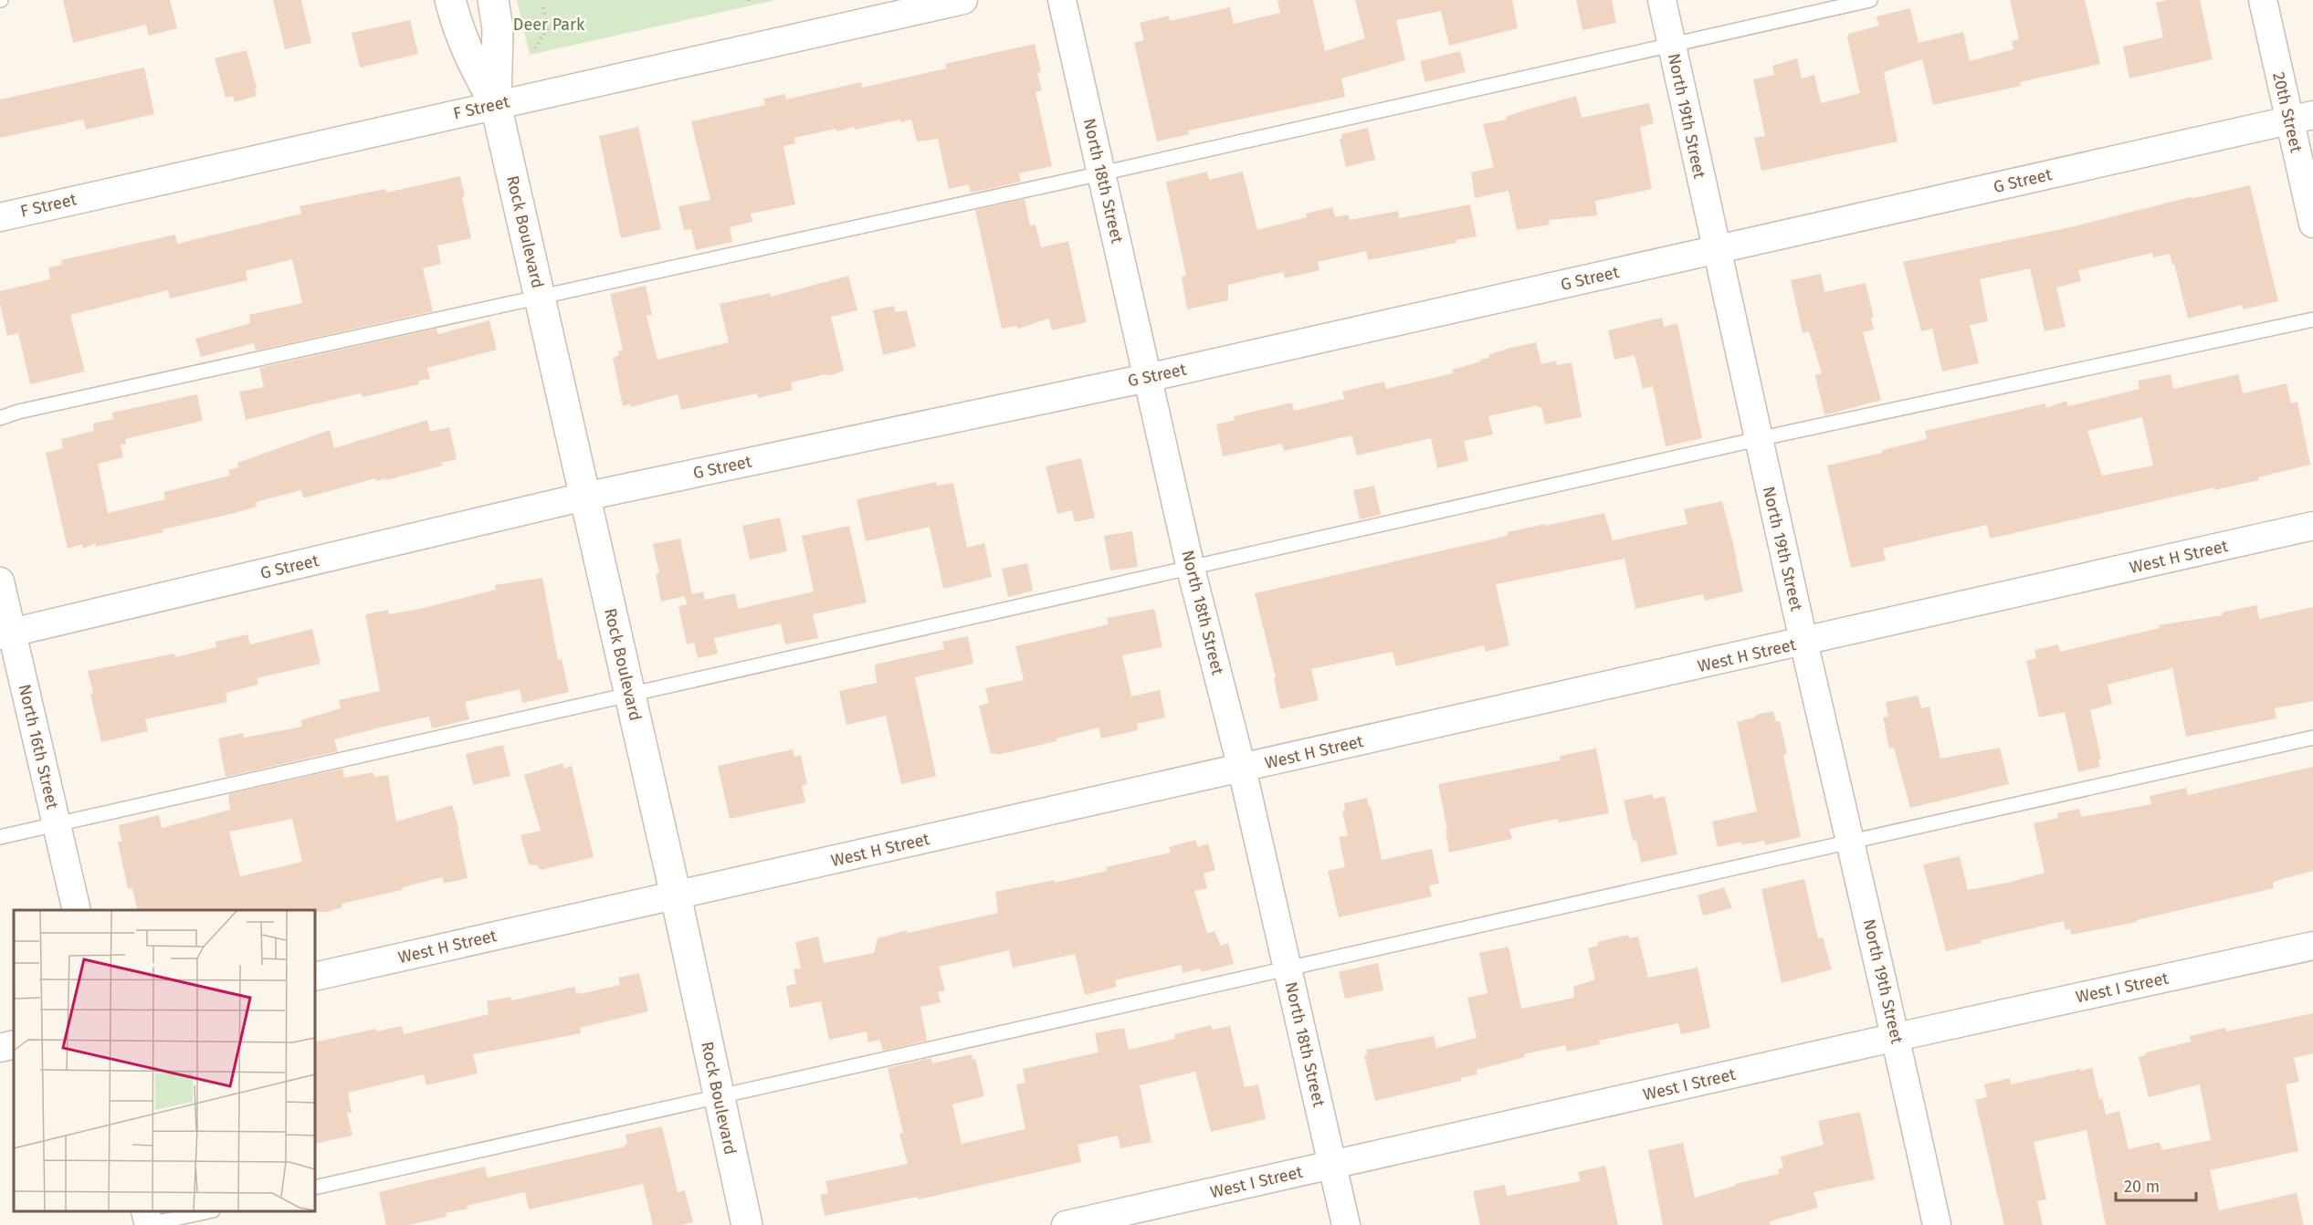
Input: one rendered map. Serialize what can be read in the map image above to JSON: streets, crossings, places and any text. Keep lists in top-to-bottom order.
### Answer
{
  "streets": {
    "main road": ["Rock Boulevard"],
    "street": [
      "F Street",
      "20th Street",
      "North 19th Street",
      "North 18th Street",
      "G Street",
      "West H Street",
      "North 16th Street",
      "West I Street"
    ]
  },
  "crossings": [
    ["F Street", "Rock Boulevard"],
    ["20th Street", "G Street"],
    ["North 19th Street", "G Street"],
    ["North 19th Street", "West H Street"],
    ["North 19th Street", "West I Street"],
    ["North 18th Street", "G Street"],
    ["North 18th Street", "West H Street"],
    ["North 18th Street", "West I Street"],
    ["G Street", "Rock Boulevard"],
    ["G Street", "North 16th Street"],
    ["Rock Boulevard", "West H Street"]
  ],
  "parks": ["Deer Park"],
  "scale_bar": "20 m"
}
